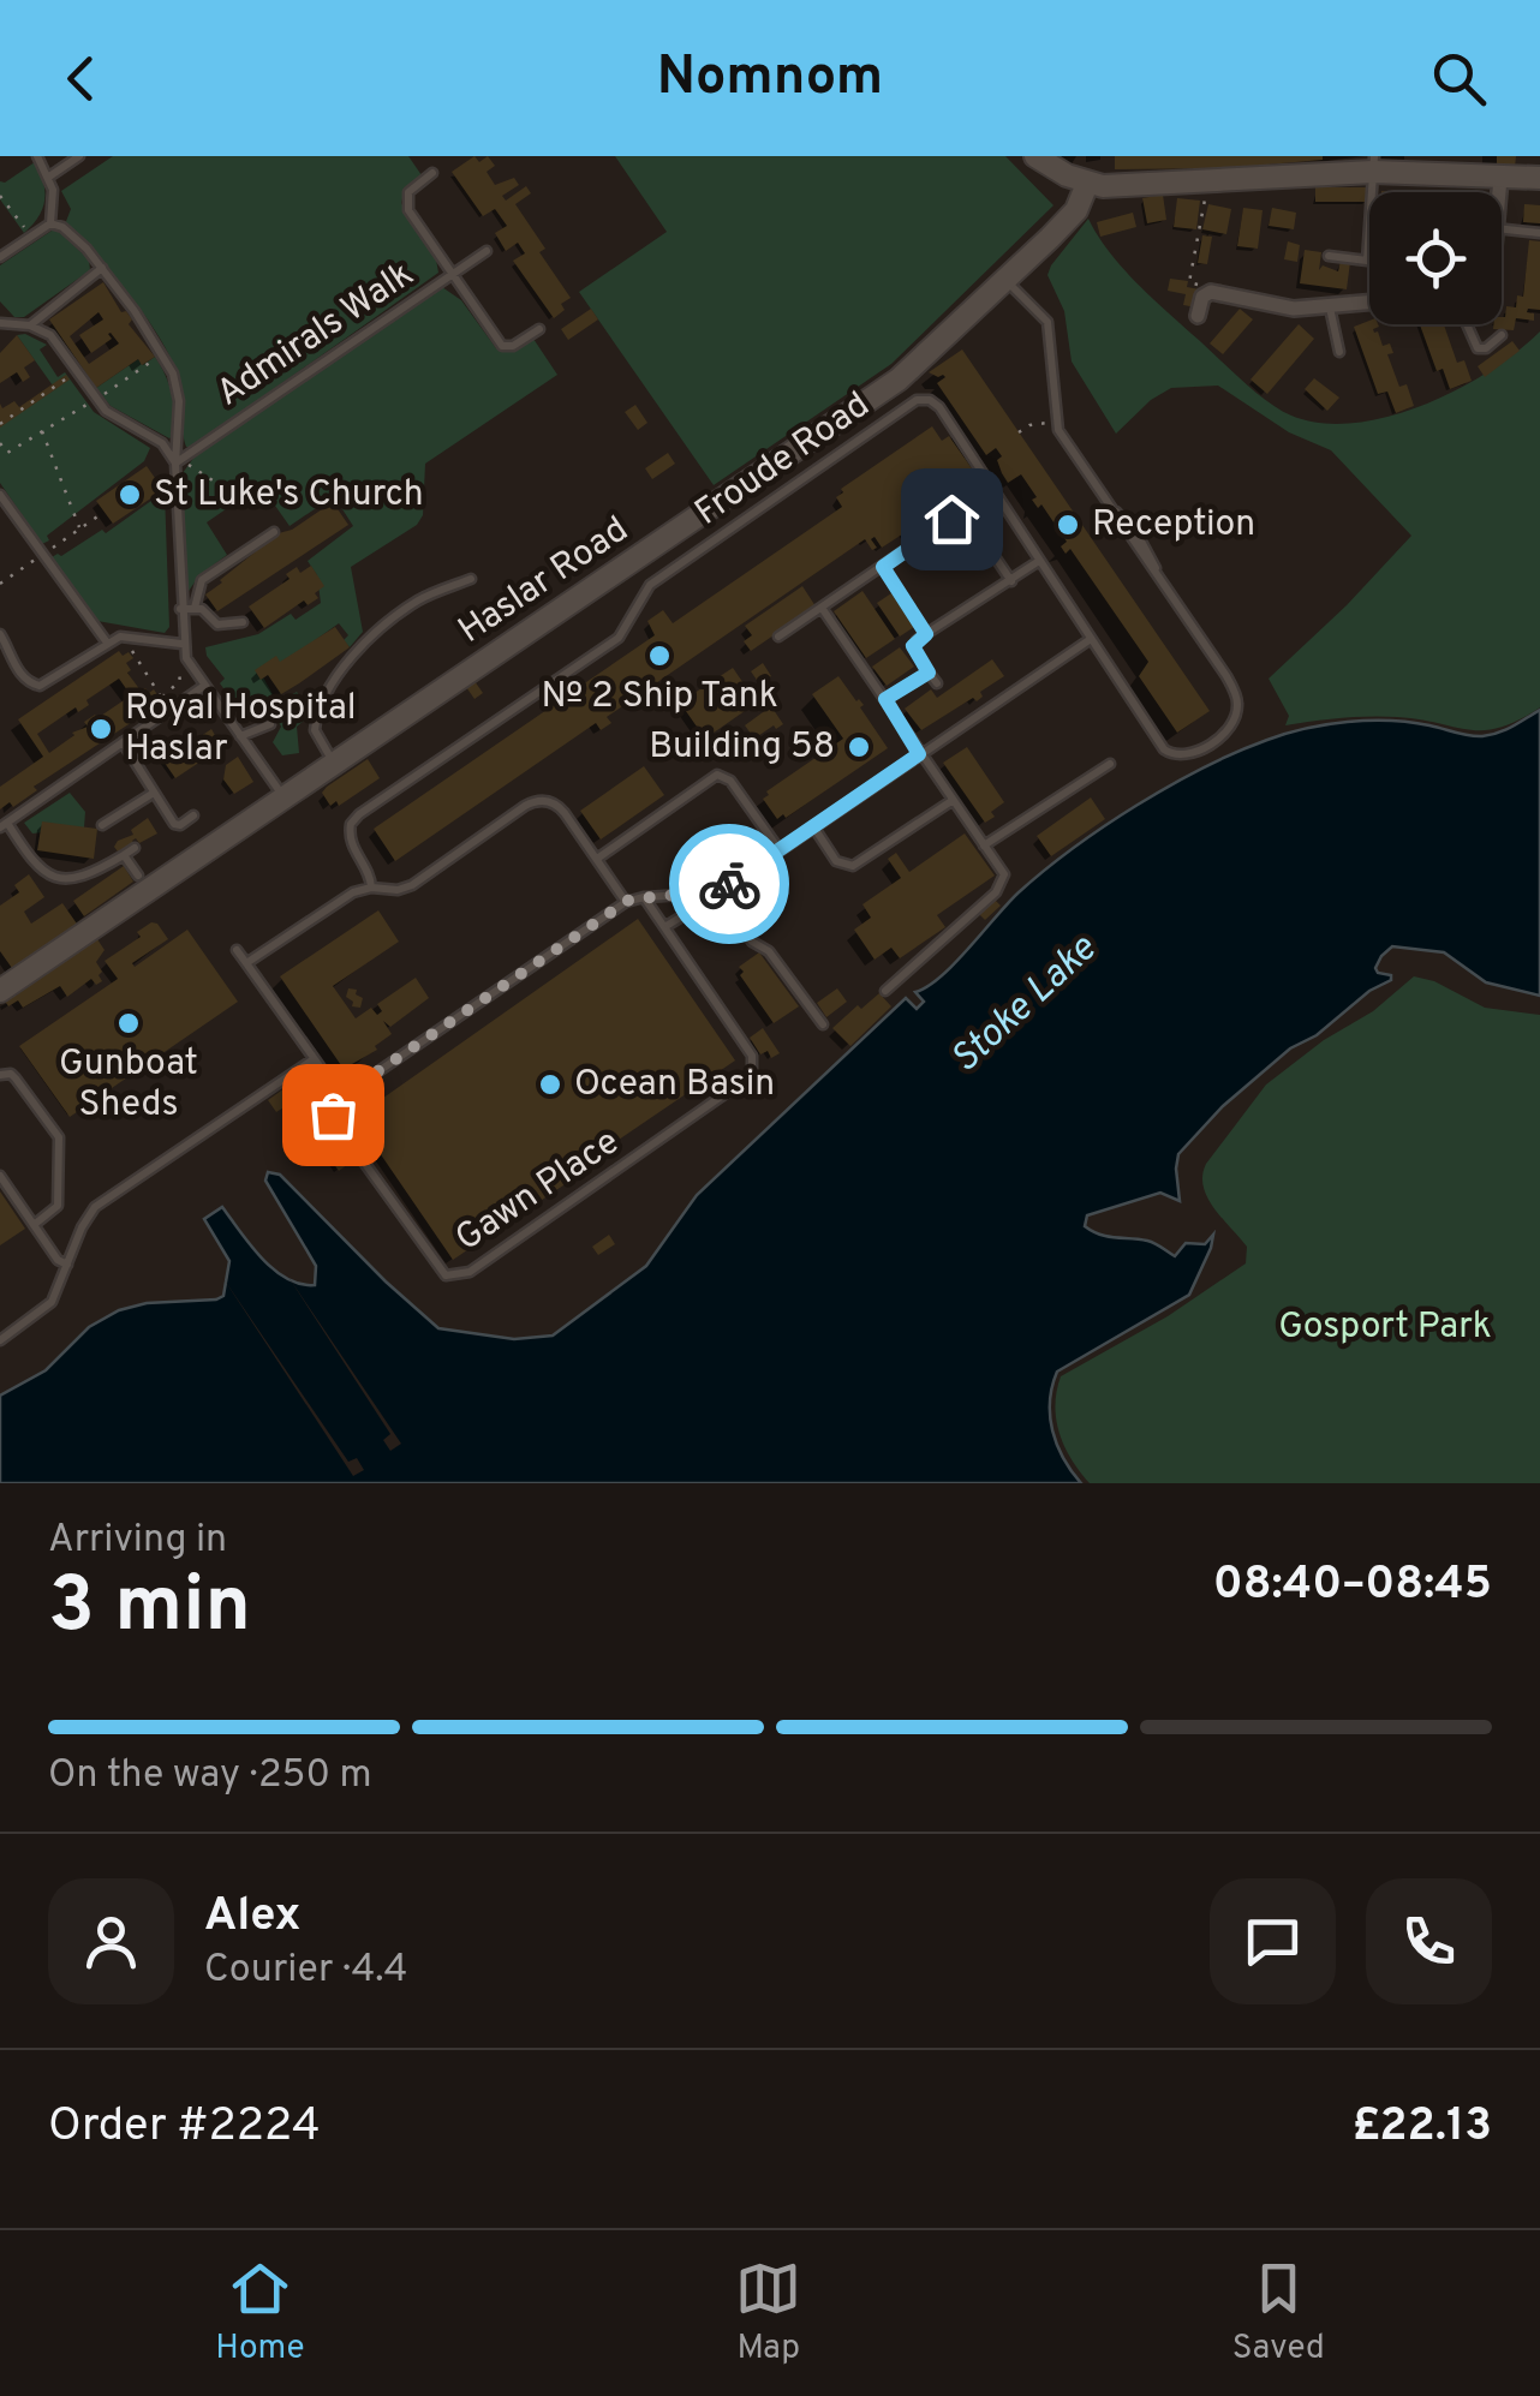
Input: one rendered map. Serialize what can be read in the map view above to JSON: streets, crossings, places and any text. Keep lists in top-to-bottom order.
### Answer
{
  "streets": {
    "street": ["Haslar Road"],
    "lane": ["Admirals Walk", "Froude Road", "Gawn Place"]
  },
  "water": ["Stoke Lake"],
  "parks": ["Gosport Park"],
  "places": [
    "St Luke's Church",
    "Reception",
    "№ 2 Ship Tank",
    "Royal Hospital Haslar",
    "Building 58",
    "Gunboat Sheds",
    "Ocean Basin"
  ],
  "page": {
    "header": "Nomnom",
    "heading": ["3 min", "Arriving in", "08:40–08:45"],
    "panel": [
      "Alex",
      "Courier · 4.4",
      "Order #2224",
      "£22.13"
    ],
    "bar": "On the way · 250 m",
    "tabs": ["Home", "Map", "Saved"]
  }
}
